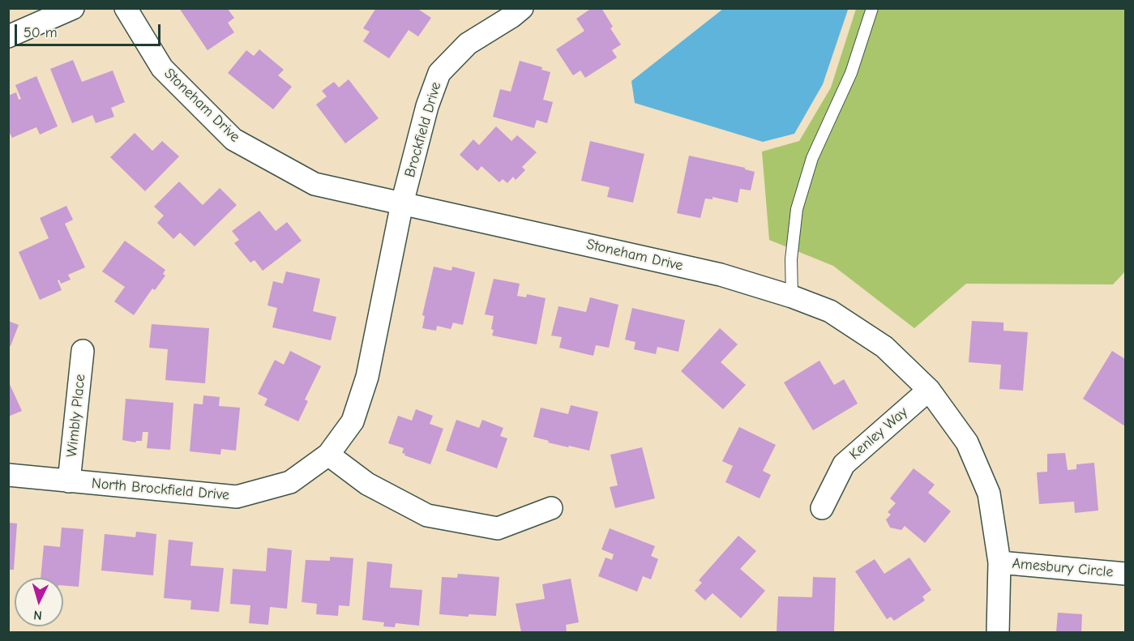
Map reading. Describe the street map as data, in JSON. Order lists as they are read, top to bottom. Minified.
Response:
{"streets":{"street":["Stoneham Drive","Brockfield Drive","Wimbly Place","Kenley Way","North Brockfield Drive","Amesbury Circle"]},"crossings":[["Stoneham Drive","Brockfield Drive"],["Stoneham Drive","Kenley Way"],["Stoneham Drive","North Brockfield Drive"],["Stoneham Drive","Amesbury Circle"],["Brockfield Drive","North Brockfield Drive"],["Wimbly Place","North Brockfield Drive"]],"scale_bar":"50 m","north":"bottom"}
